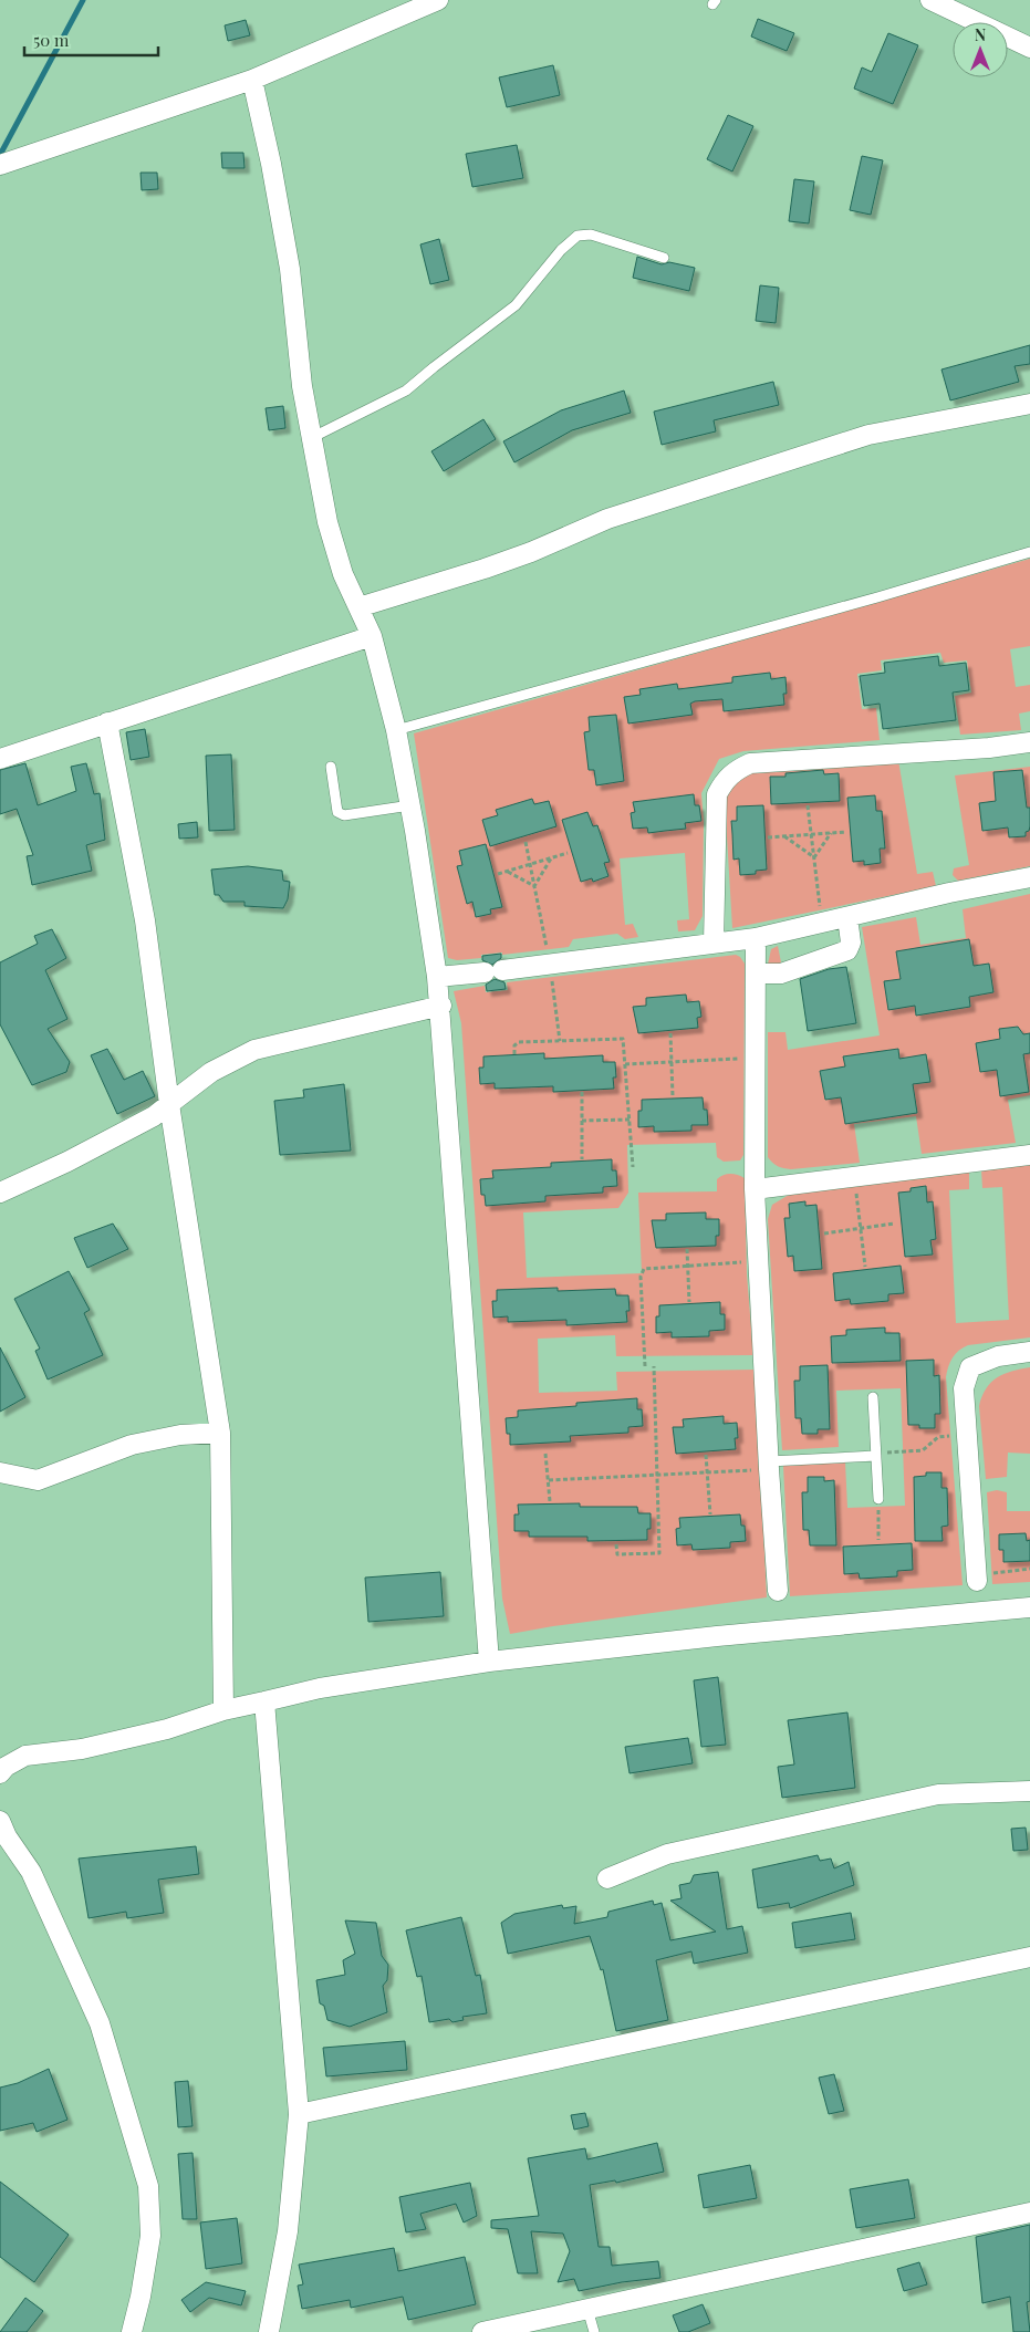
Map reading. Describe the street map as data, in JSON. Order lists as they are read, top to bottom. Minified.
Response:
{"scale_bar":"50 m","north":"top"}
